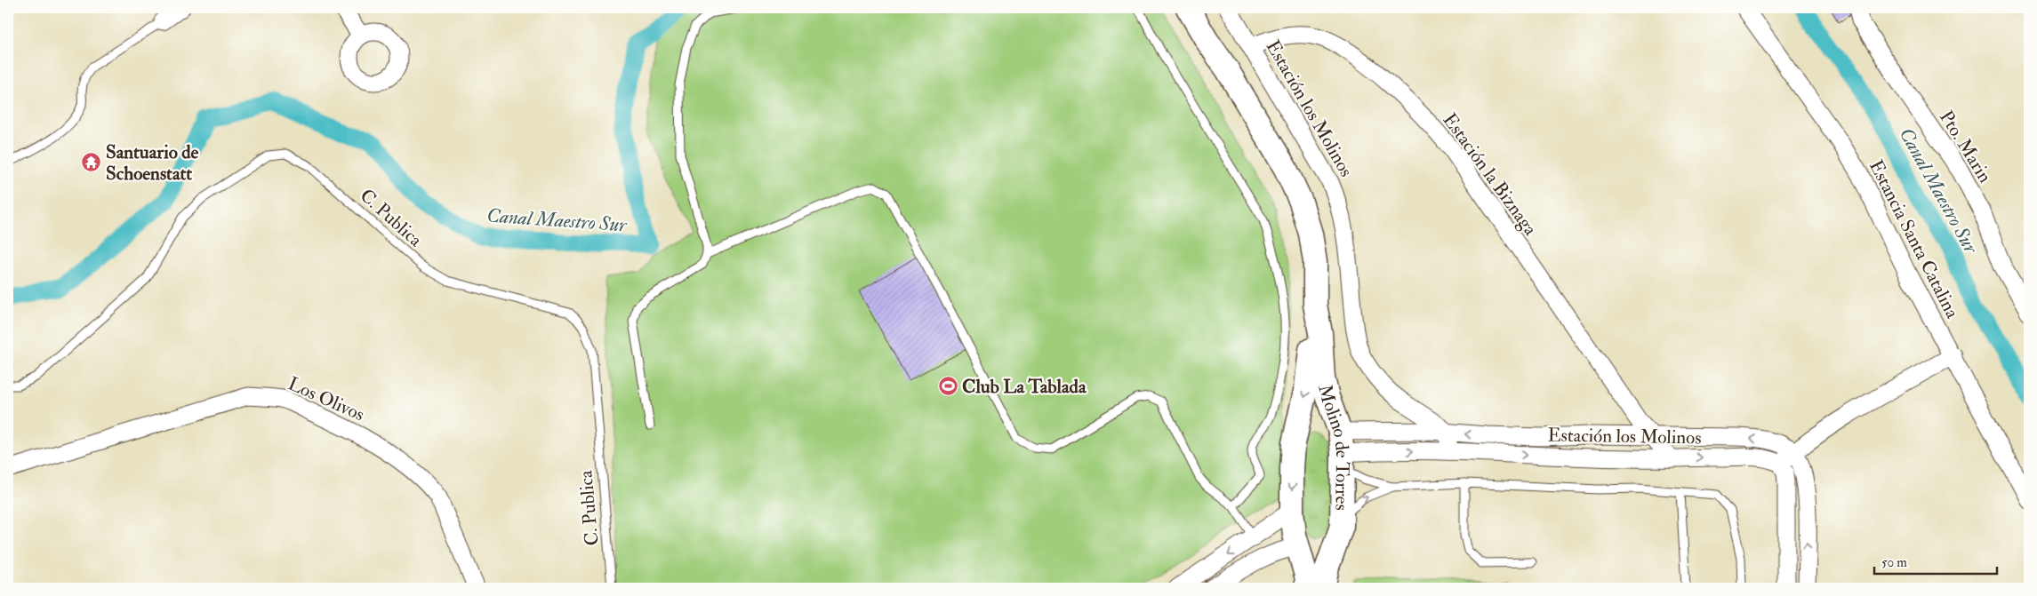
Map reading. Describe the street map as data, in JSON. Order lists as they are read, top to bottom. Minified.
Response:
{"streets":{"main road":["Molino de Torres"],"street":["Estación los Molinos","Pto. Marin","Estación la Biznaga","Estancia Santa Catalina","Los Olivos"],"lane":["C. Publica"]},"crossings":[["Estación los Molinos","Estación la Biznaga"],["Estación los Molinos","Molino de Torres"]],"water":["Canal Maestro Sur"],"places":{"temple":["Santuario de Schoenstatt"],"sports":["Club La Tablada"]},"scale_bar":"50 m"}
